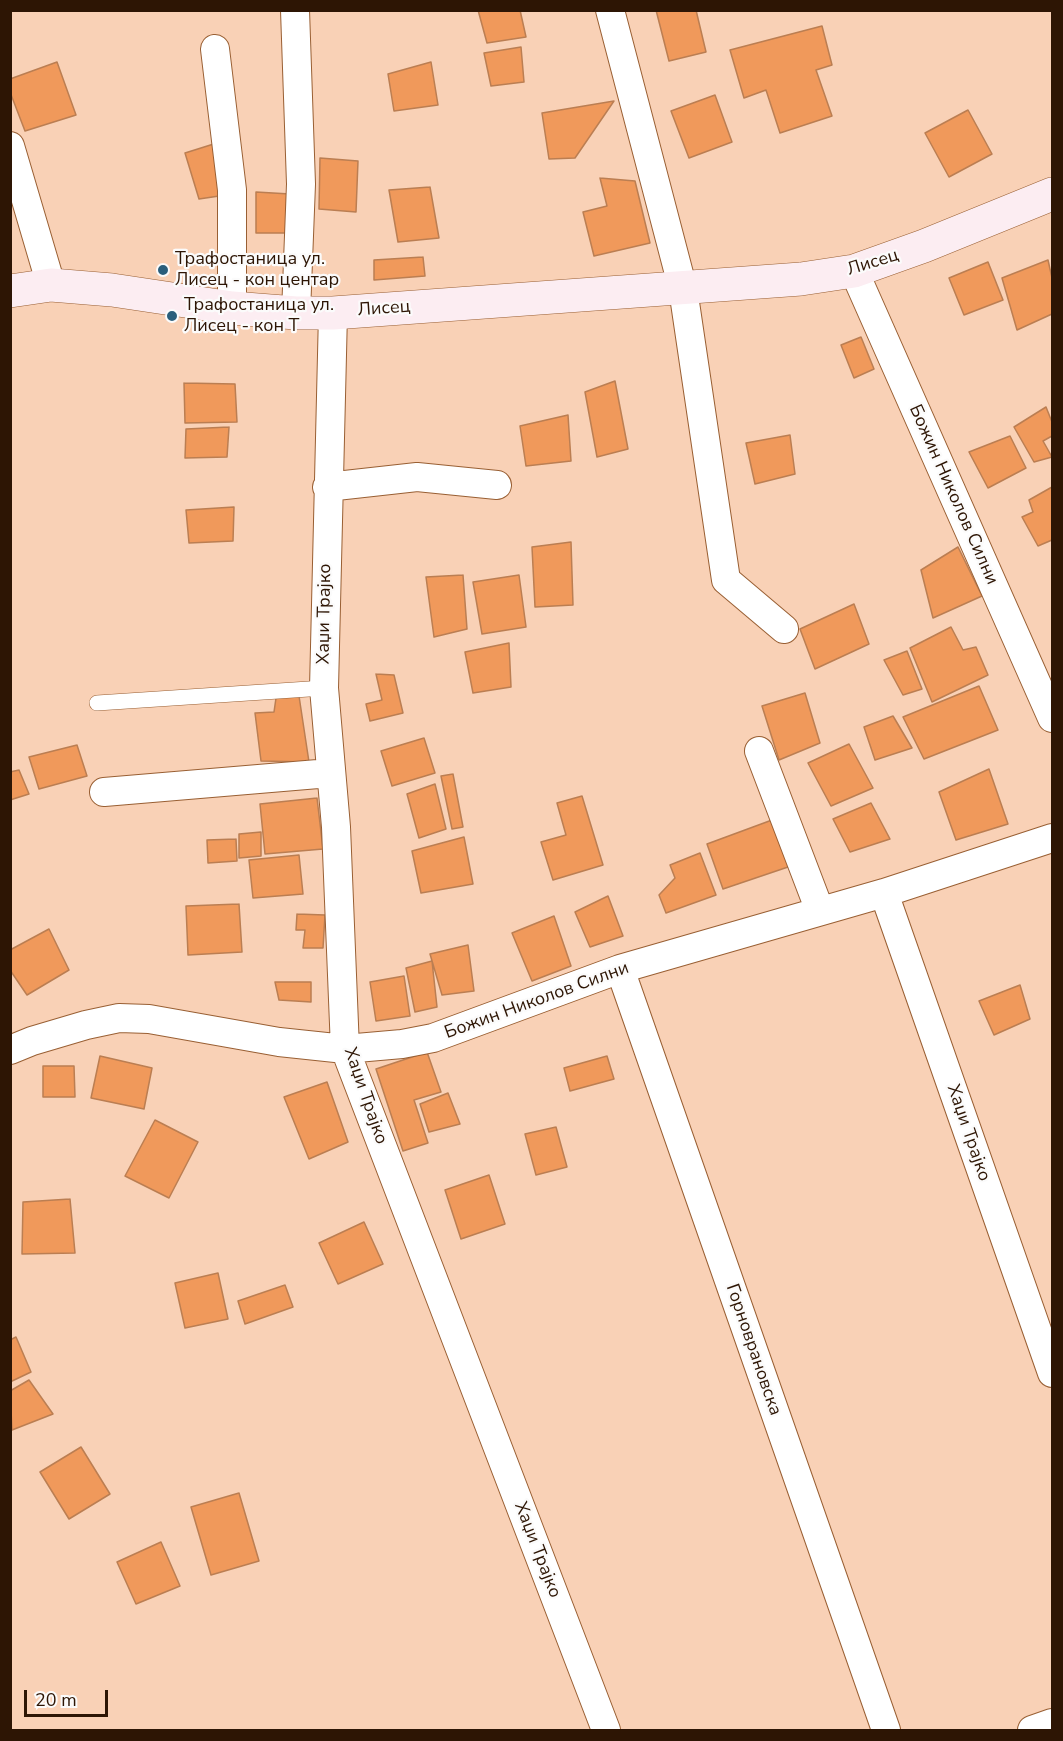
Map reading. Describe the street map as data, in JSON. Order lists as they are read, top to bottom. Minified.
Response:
{"streets":{"street":["Лисец","Божин Николов Силни","Хаџи Трајко","Горноврановска"]},"crossings":[["Лисец","Божин Николов Силни"],["Лисец","Хаџи Трајко"],["Божин Николов Силни","Хаџи Трајко"],["Божин Николов Силни","Горноврановска"]],"places":["Трафостаница ул. Лисец - кон центар","Трафостаница ул. Лисец - кон Т"],"scale_bar":"20 m"}
